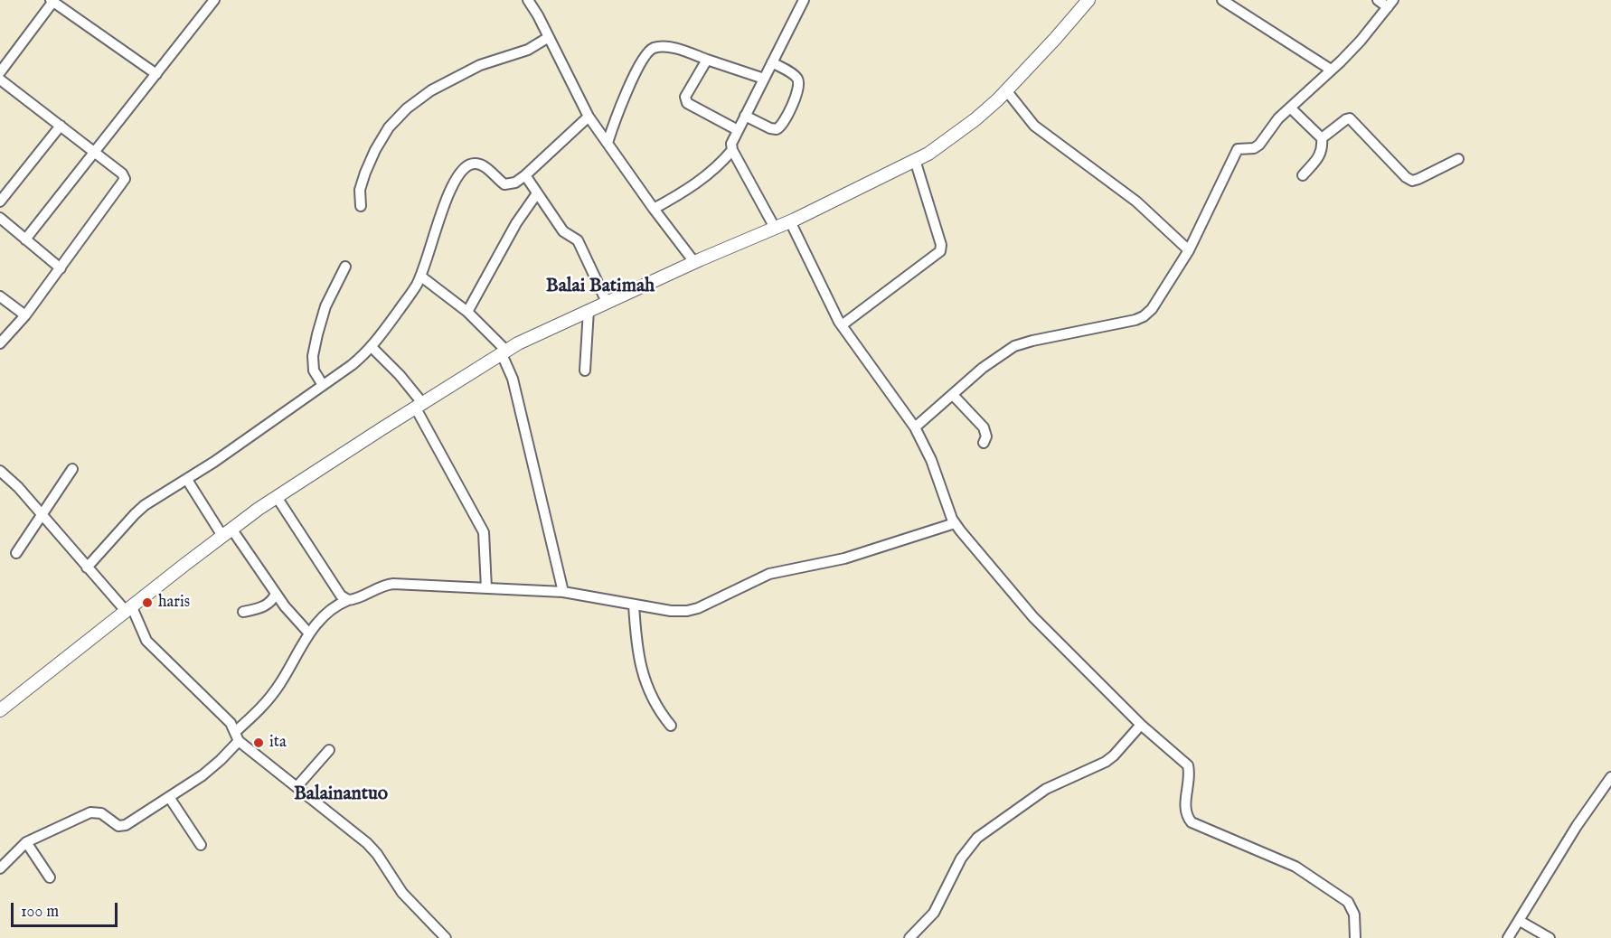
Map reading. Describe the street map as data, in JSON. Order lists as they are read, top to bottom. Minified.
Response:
{"districts":["Balai Batimah","Balainantuo"],"places":["haris","ita"],"scale_bar":"100 m"}
